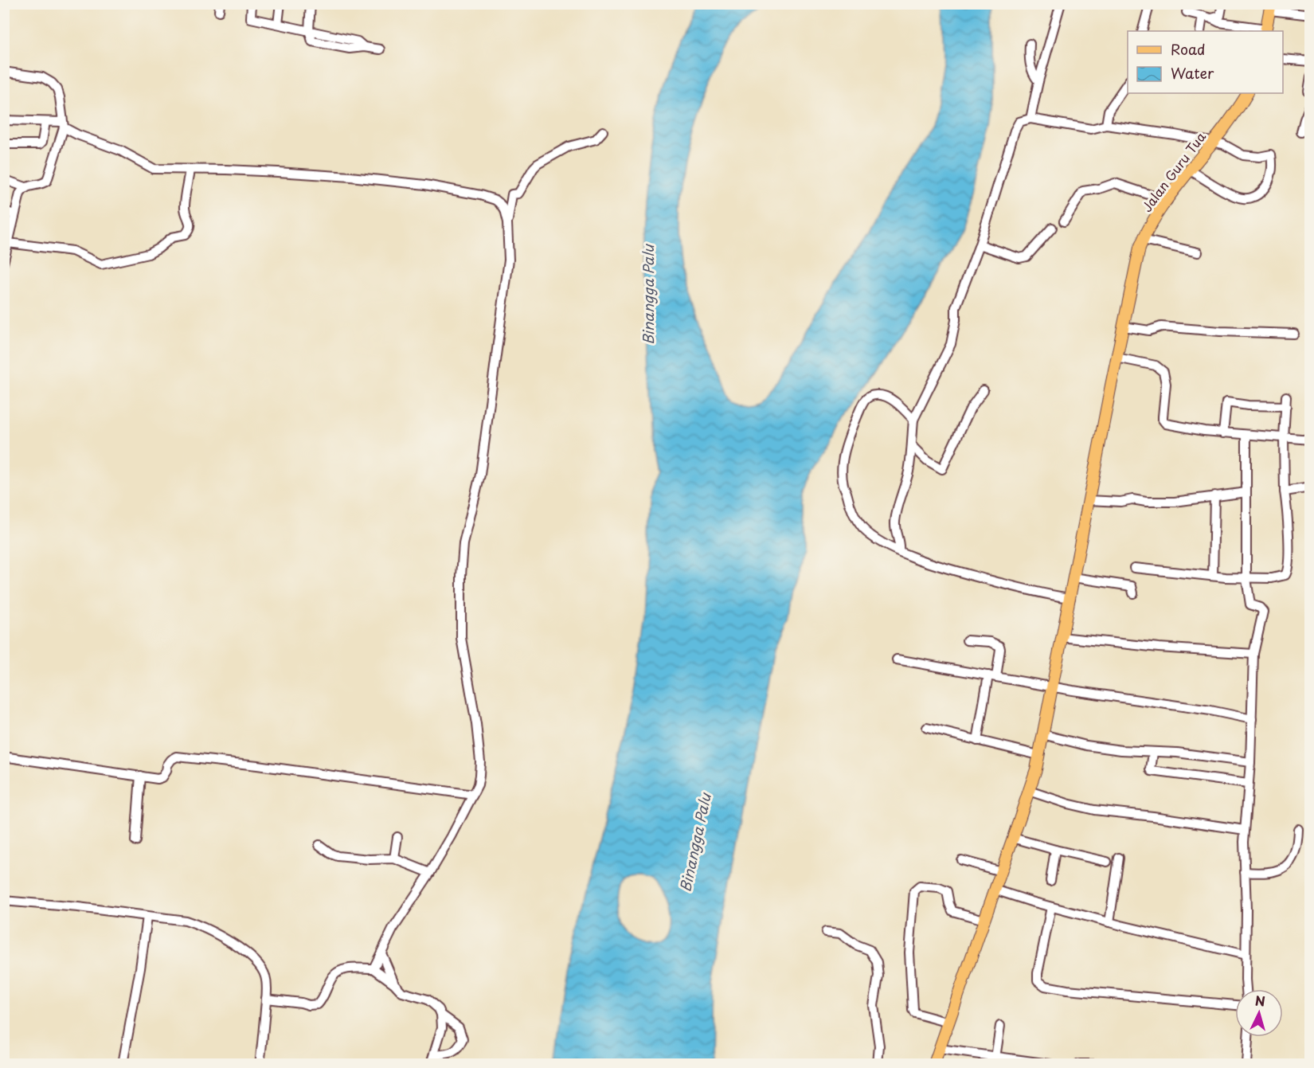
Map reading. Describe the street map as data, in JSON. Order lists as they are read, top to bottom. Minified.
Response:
{"streets":{"main road":["Jalan Guru Tua"]},"water":["Binangga Palu"],"legend":["Road","Water"],"north":"top"}
